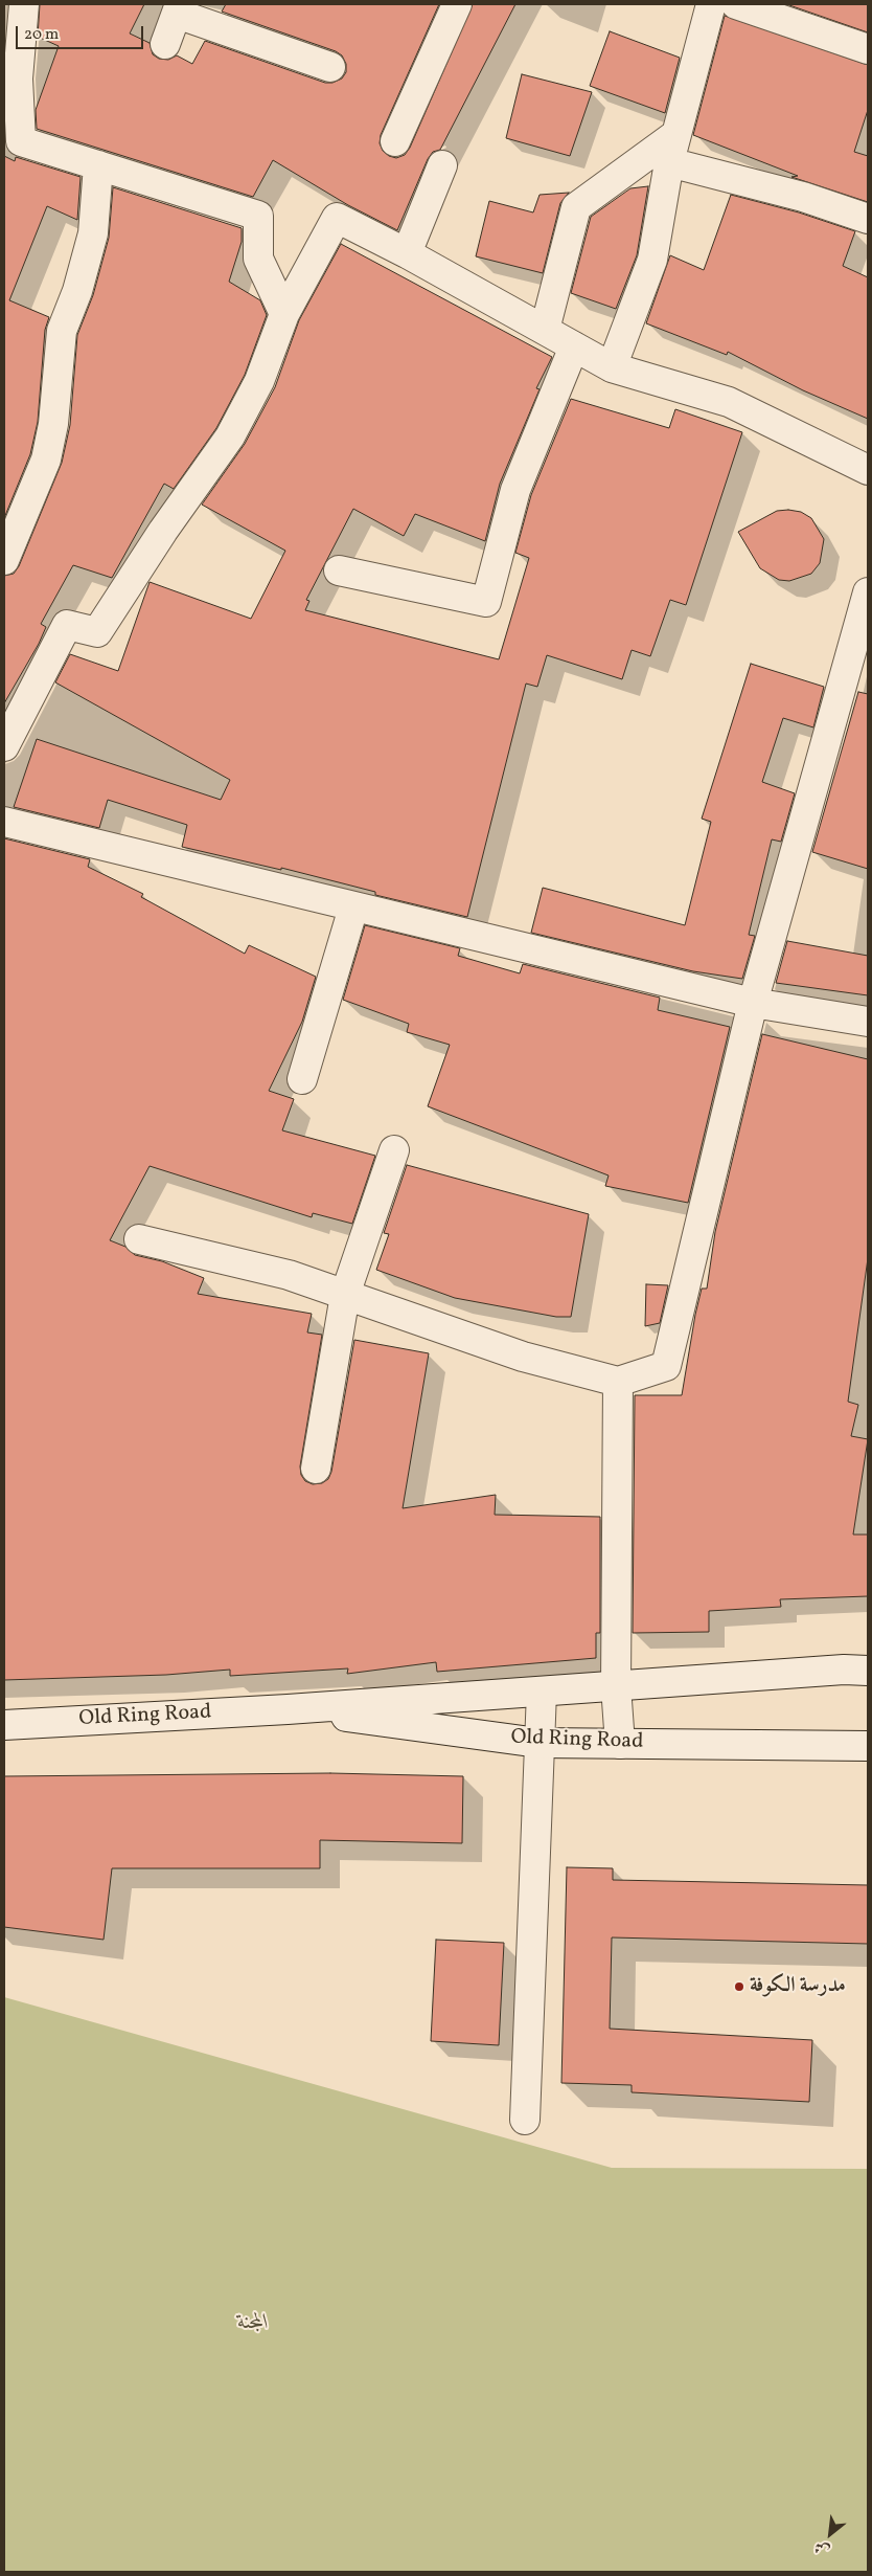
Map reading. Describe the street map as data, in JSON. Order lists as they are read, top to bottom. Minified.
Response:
{"streets":{"street":["Old Ring Road"]},"parks":["المجنة"],"places":["مدرسة الكوفة"],"scale_bar":"20 m","north":"bottom left"}
